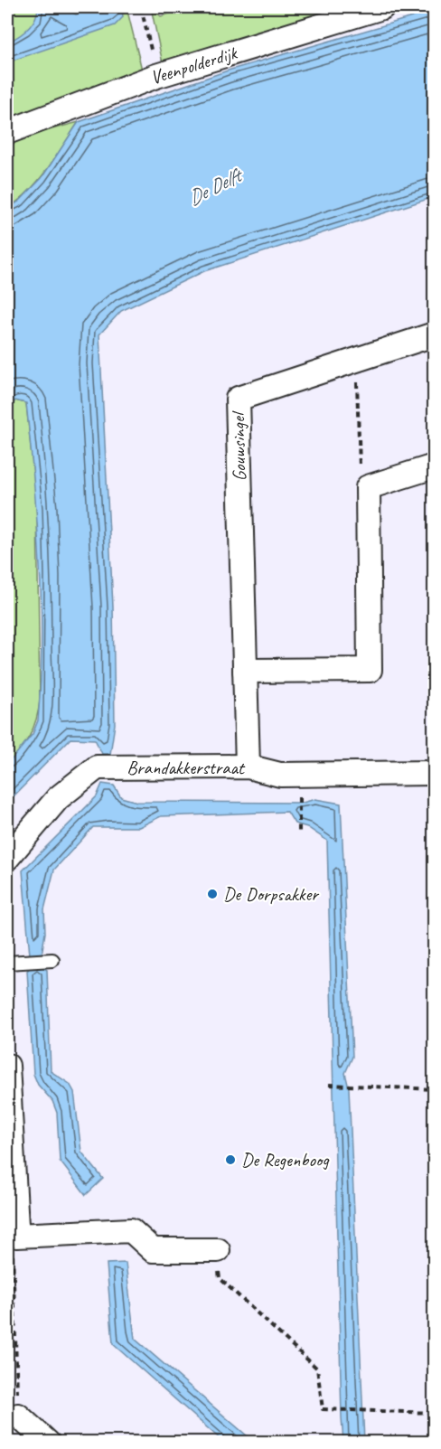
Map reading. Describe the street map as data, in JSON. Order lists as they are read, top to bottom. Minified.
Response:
{"streets":{"street":["Veenpolderdijk","Gouwsingel","Brandakkerstraat"]},"crossings":[["Gouwsingel","Brandakkerstraat"]],"water":["De Delft"],"places":["De Dorpsakker","De Regenboog"]}
